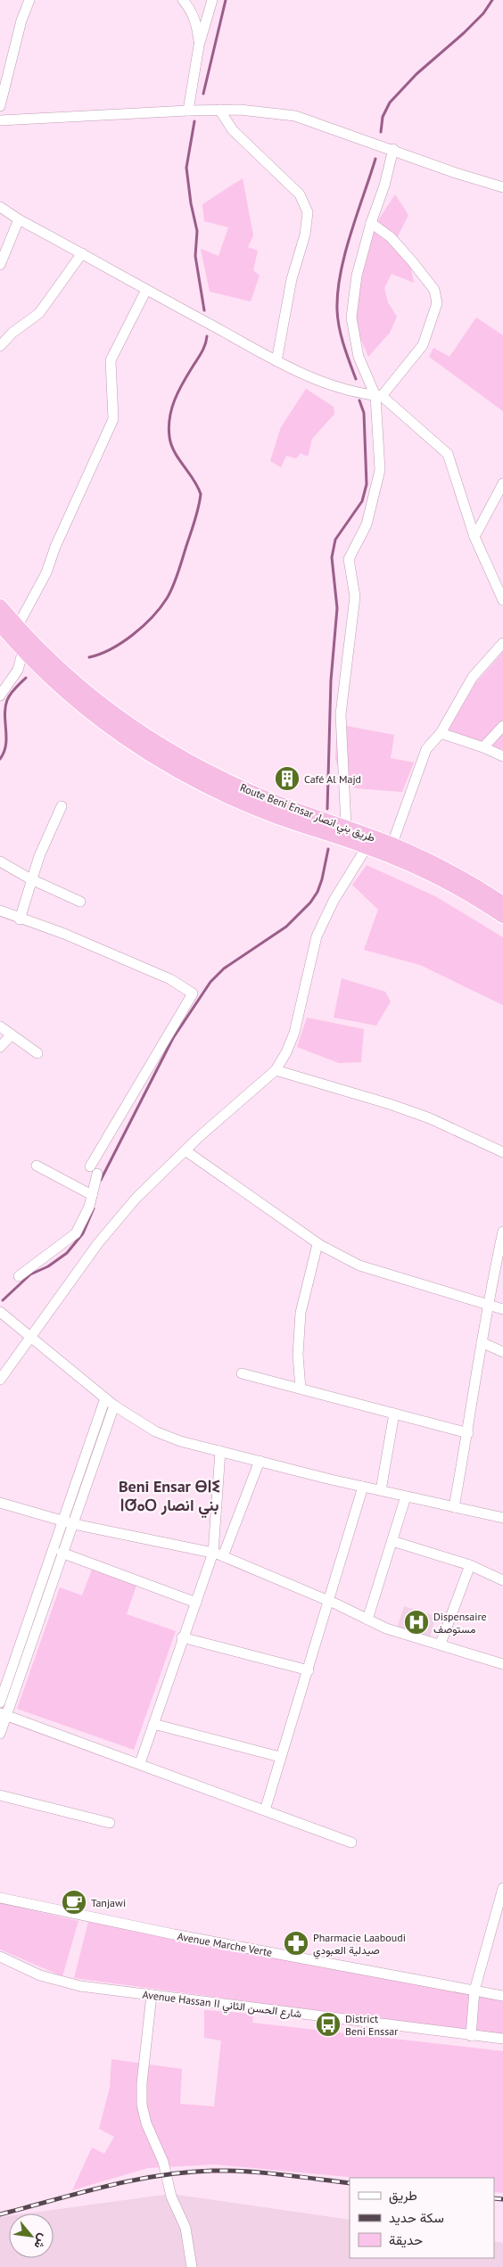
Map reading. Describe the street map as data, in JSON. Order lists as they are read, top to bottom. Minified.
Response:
{"streets":{"highway":["Route Beni Ensar طريق بني انصار"],"street":["Avenue Marche Verte","Avenue Hassan II شارع الحسن الثاني"]},"districts":["Beni Ensar ⴱⵏⵉ ⵏⵚⴰⵔ بني انصار"],"places":{"building":["Café Al Majd"],"hospital":["Dispensaire مستوصف"],"cafe":["Tanjawi"],"pharmacy":["Pharmacie Laaboudi صيدلية العبودي"],"bus stop":["District Beni Enssar"]},"legend":["طريق","سكة حديد","حديقة"],"north":"bottom right"}
